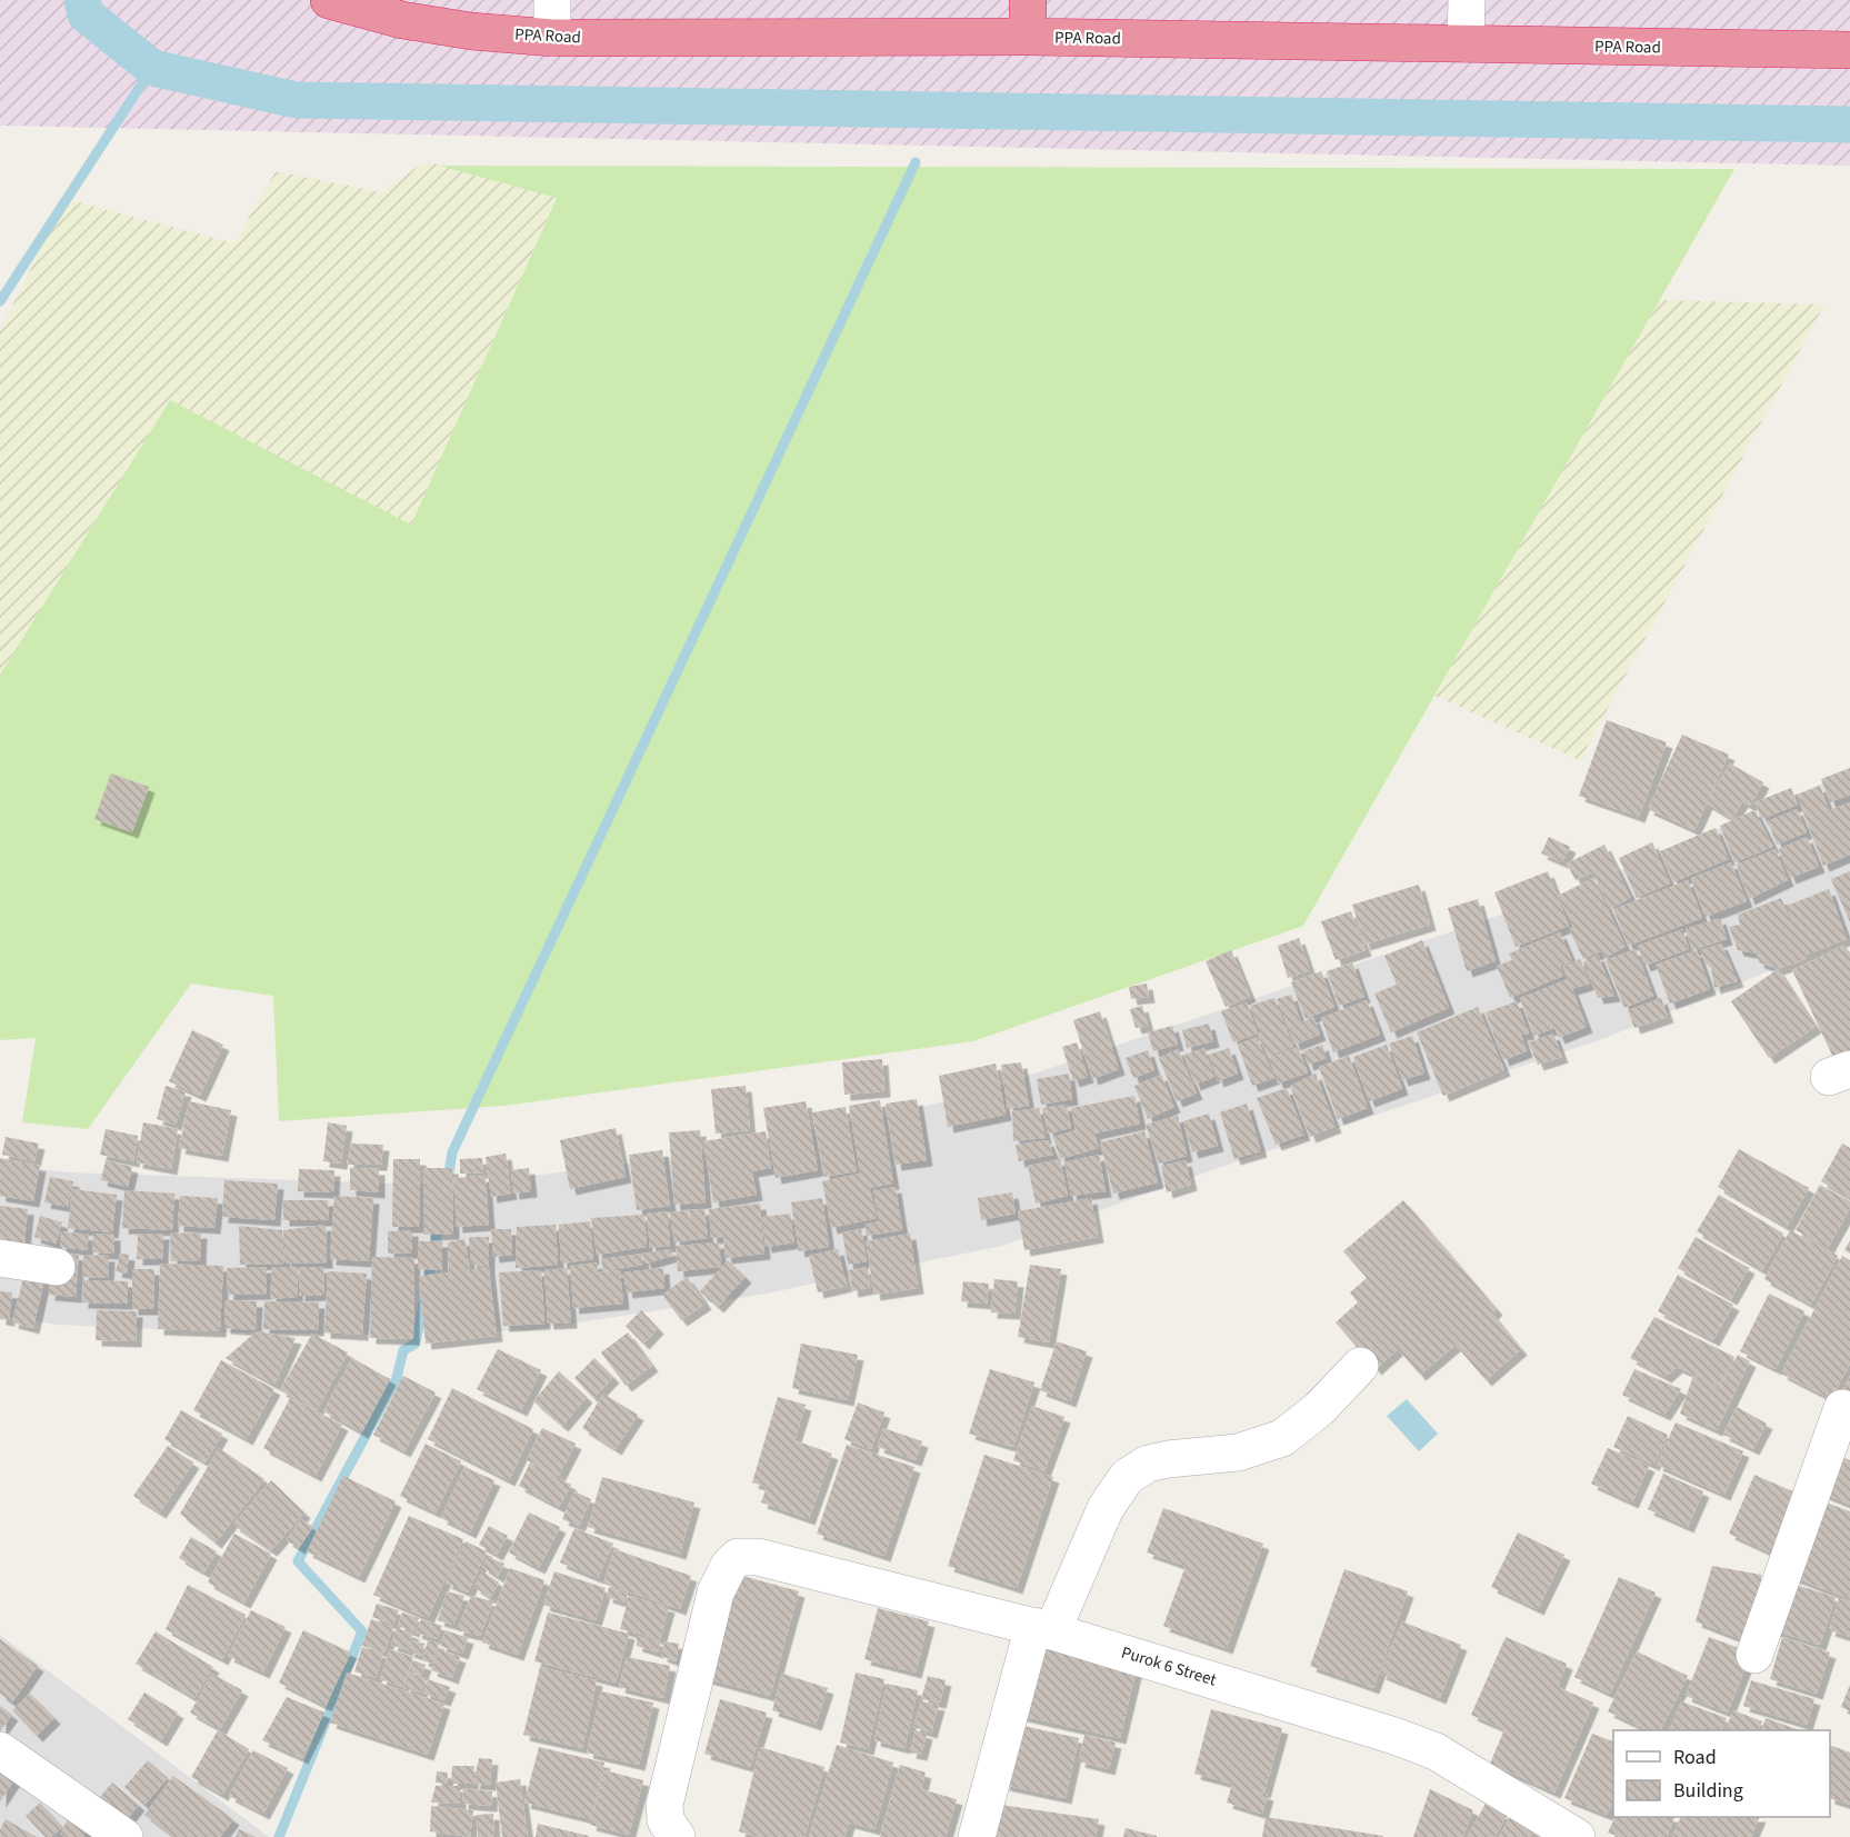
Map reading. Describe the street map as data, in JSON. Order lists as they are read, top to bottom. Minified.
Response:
{"streets":{"highway":["PPA Road"],"street":["Purok 6 Street"]},"legend":["Road","Building"]}
